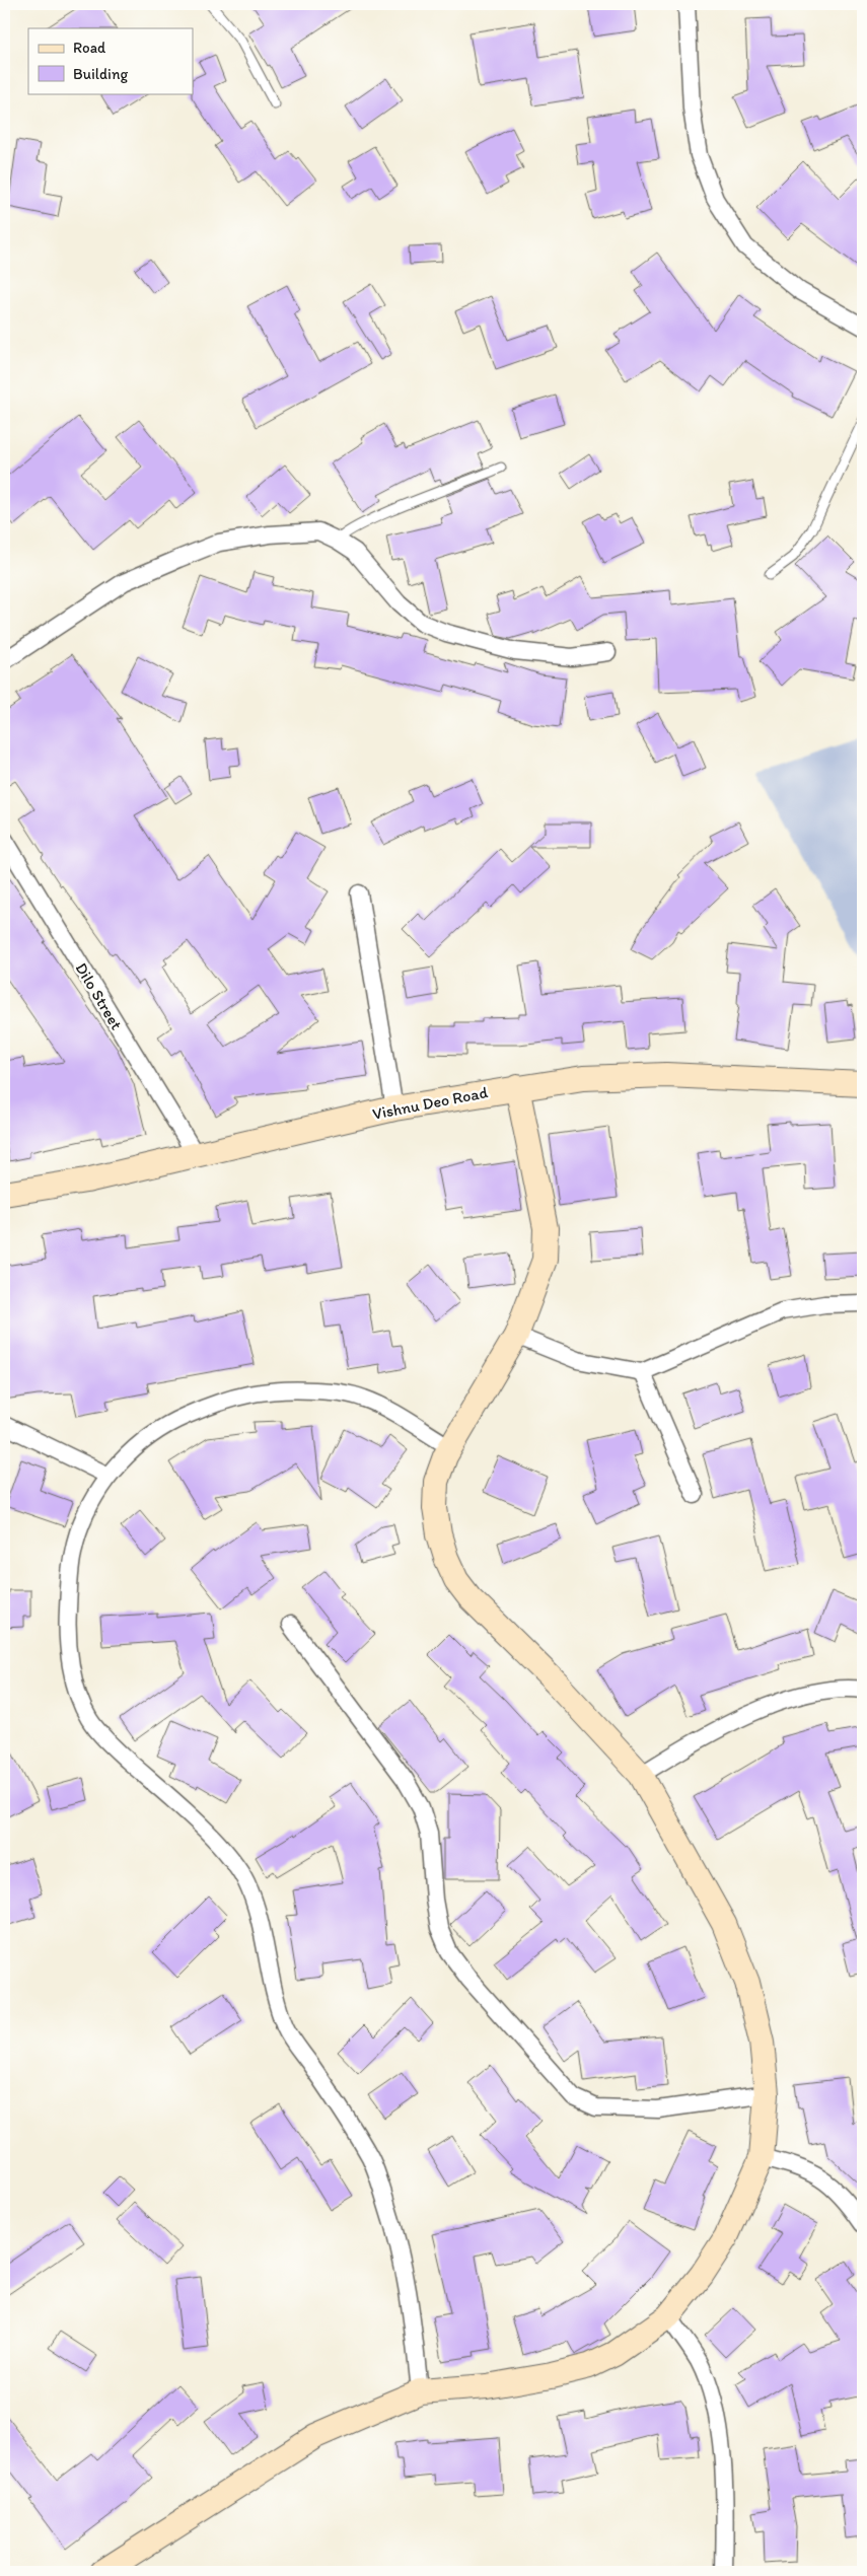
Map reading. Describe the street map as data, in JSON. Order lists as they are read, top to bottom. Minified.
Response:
{"streets":{"street":["Dilo Street","Vishnu Deo Road"]},"crossings":[["Dilo Street","Vishnu Deo Road"]],"legend":["Road","Building"]}
